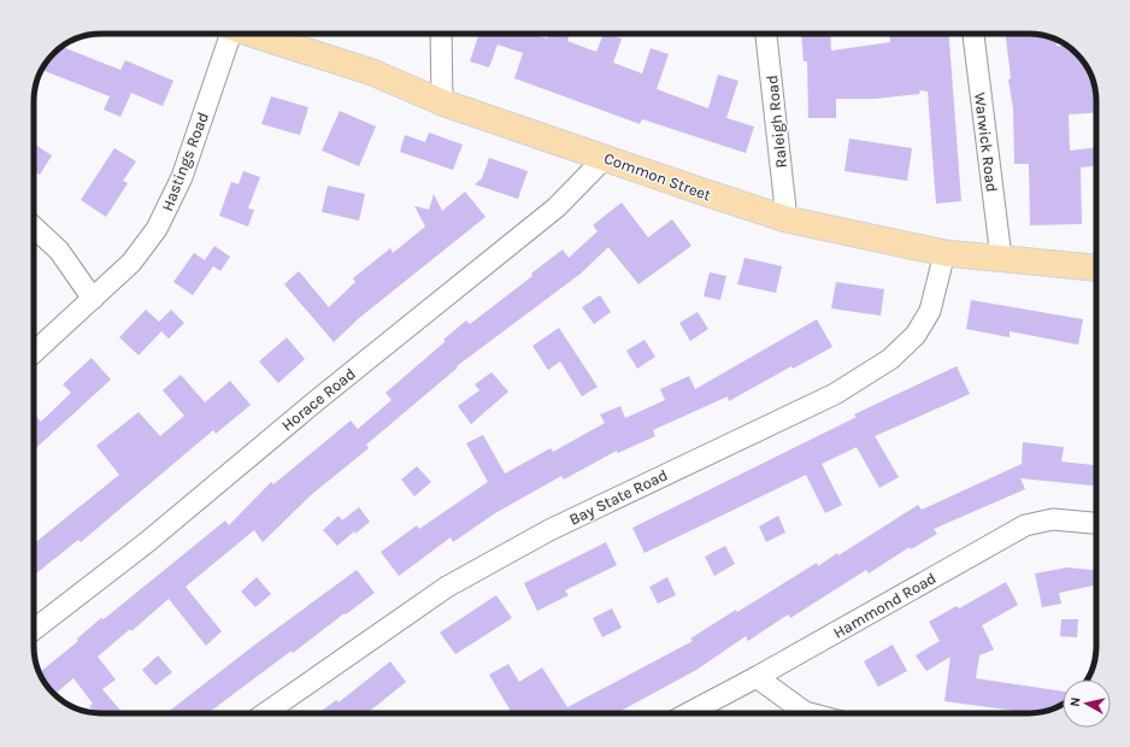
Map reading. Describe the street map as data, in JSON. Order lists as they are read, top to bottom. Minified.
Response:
{"streets":{"main road":["Common Street"],"street":["Raleigh Road","Warwick Road","Hastings Road","Horace Road","Bay State Road","Hammond Road"]},"crossings":[["Raleigh Road","Common Street"],["Warwick Road","Common Street"],["Common Street","Horace Road"],["Common Street","Bay State Road"]],"north":"left"}
